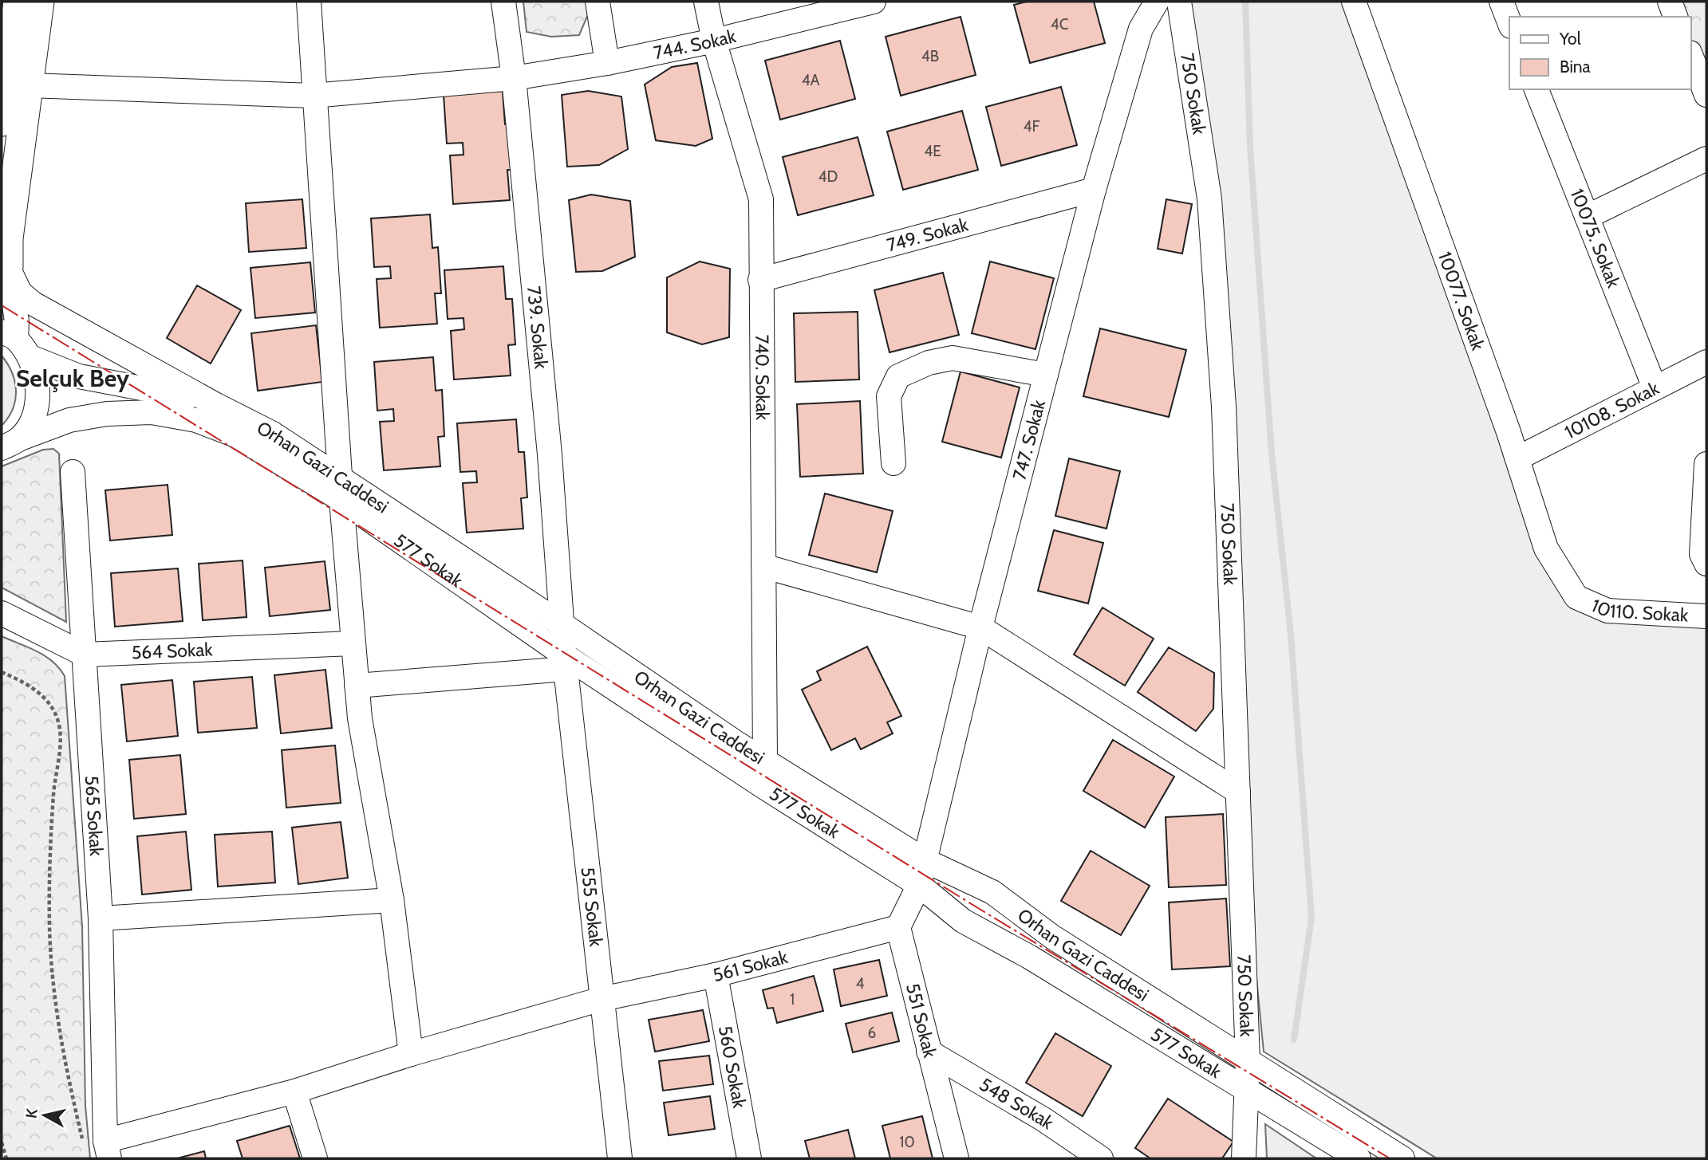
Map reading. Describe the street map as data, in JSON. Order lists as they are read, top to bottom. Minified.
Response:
{"streets":{"street":["744. Sokak","750 Sokak","749. Sokak","10075. Sokak","10077. Sokak","739. Sokak","740. Sokak","10108. Sokak","747. Sokak","Orhan Gazi Caddesi","577 Sokak","10110. Sokak","564 Sokak","565 Sokak","555 Sokak","561 Sokak","551 Sokak","560 Sokak","548 Sokak"]},"crossings":[["744. Sokak","739. Sokak"],["744. Sokak","740. Sokak"],["750 Sokak","Orhan Gazi Caddesi"],["750 Sokak","577 Sokak"],["749. Sokak","740. Sokak"],["749. Sokak","747. Sokak"],["10075. Sokak","10108. Sokak"],["10077. Sokak","10108. Sokak"],["10077. Sokak","10110. Sokak"],["739. Sokak","Orhan Gazi Caddesi"],["739. Sokak","577 Sokak"],["739. Sokak","555 Sokak"],["740. Sokak","Orhan Gazi Caddesi"],["747. Sokak","Orhan Gazi Caddesi"],["747. Sokak","577 Sokak"],["Orhan Gazi Caddesi","577 Sokak"],["577 Sokak","555 Sokak"],["564 Sokak","565 Sokak"],["565 Sokak","561 Sokak"],["555 Sokak","561 Sokak"],["561 Sokak","551 Sokak"],["561 Sokak","560 Sokak"],["551 Sokak","548 Sokak"]],"districts":["Selçuk Bey"],"house_numbers":["4C","4B","4A","4F","4E","4D","4","1","6","10"],"legend":["Yol","Bina"],"north":"left"}
